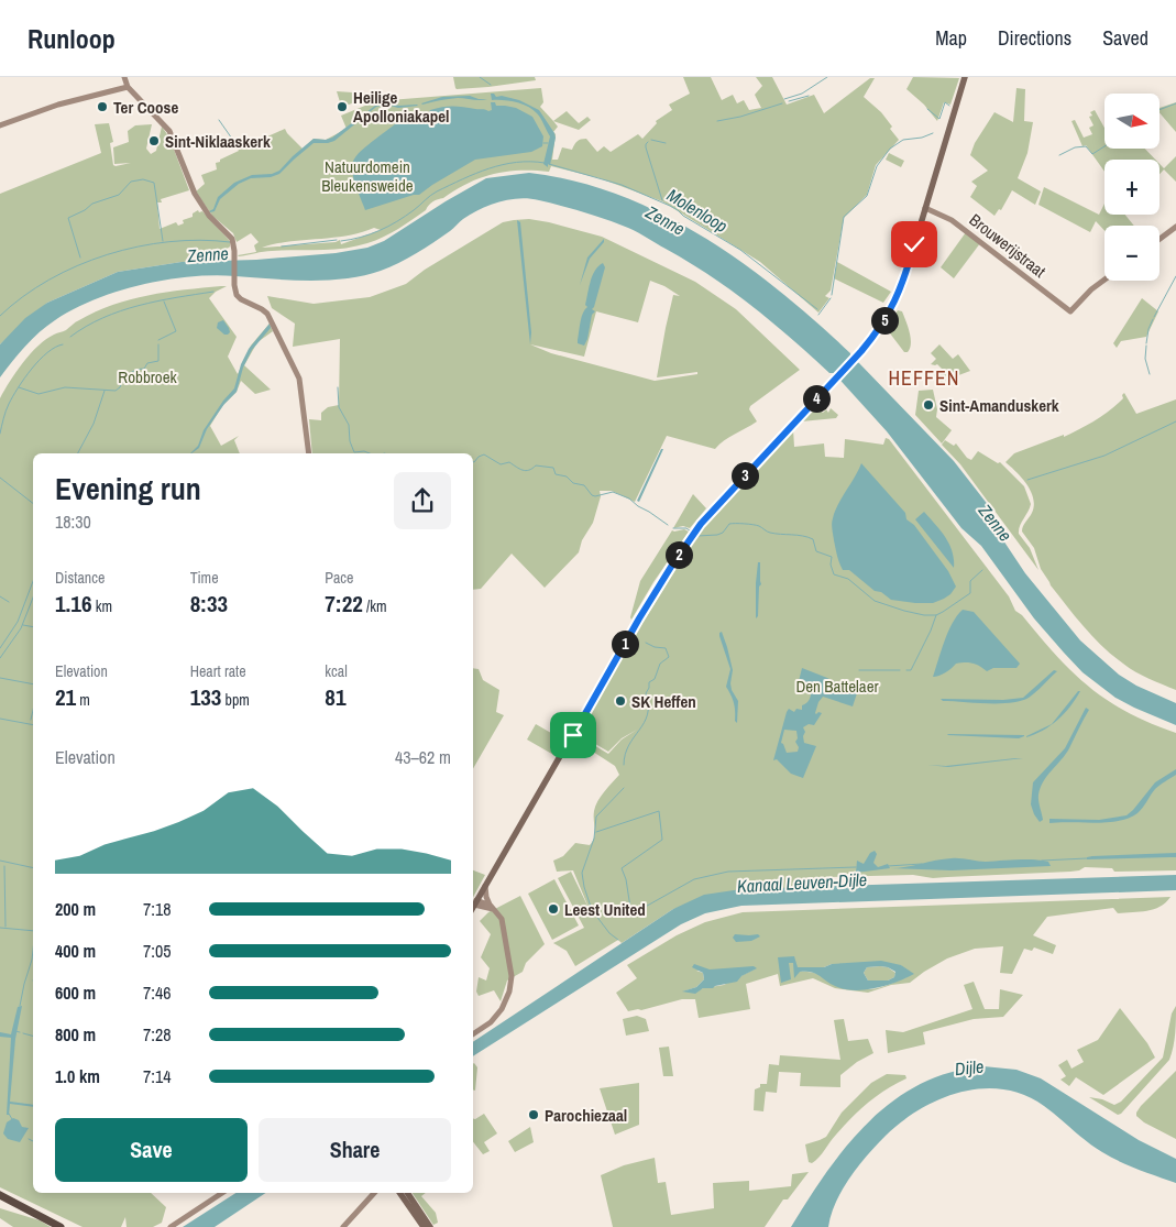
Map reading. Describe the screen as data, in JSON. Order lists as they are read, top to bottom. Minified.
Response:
{"streets":{"street":["Brouwerijstraat"]},"districts":["HEFFEN"],"water":["Molenloop","Zenne","Kanaal Leuven-Dijle","Dijle"],"parks":["Natuurdomein Bleukensweide","Robbroek","Den Battelaer"],"places":["Ter Coose","Heilige Apolloniakapel","Sint-Niklaaskerk","Sint-Amanduskerk","SK Heffen","Leest United","Parochiezaal"],"north":"right","page":{"header":"Runloop","nav":["Map","Directions","Saved"],"map_buttons":["+","−"],"pins":["5","4","3","2","1"],"heading":["Evening run","18:30"],"stats":[["Distance","1.16 km"],["Time","8:33"],["Pace","7:22 /km"],["Elevation","21 m"],["Heart rate","133 bpm"],["kcal","81"]],"chart":["Elevation","43–62 m"],"list":[{"name":"200 m","note":"7:18"},{"name":"400 m","note":"7:05"},{"name":"600 m","note":"7:46"},{"name":"800 m","note":"7:28"},{"name":"1.0 km","note":"7:14"}],"buttons":["Save","Share"]}}
